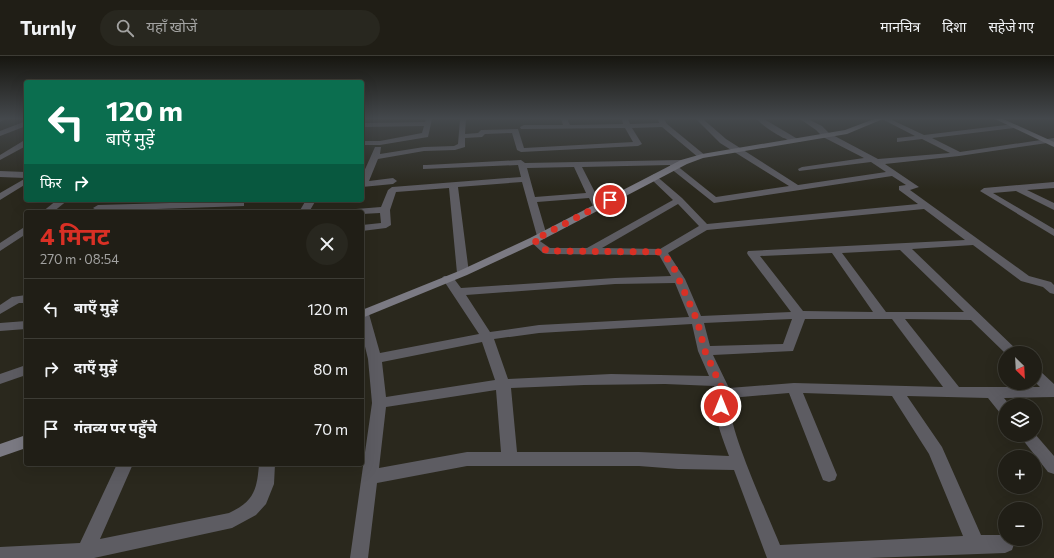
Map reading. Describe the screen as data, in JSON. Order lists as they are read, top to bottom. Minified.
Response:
{"north":"bottom right","page":{"header":"Turnly","search":"यहाँ खोजें","nav":["मानचित्र","दिशा","सहेजे गए"],"turn":["120 m","बाएँ मुड़ें"],"then":"फिर","heading":["4 मिनट","270 m · 08:54"],"list":[{"name":"बाएँ मुड़ें","value":"120 m"},{"name":"दाएँ मुड़ें","value":"80 m"},{"name":"गंतव्य पर पहुँचे","value":"70 m"}],"map_buttons":["+","−"]}}
